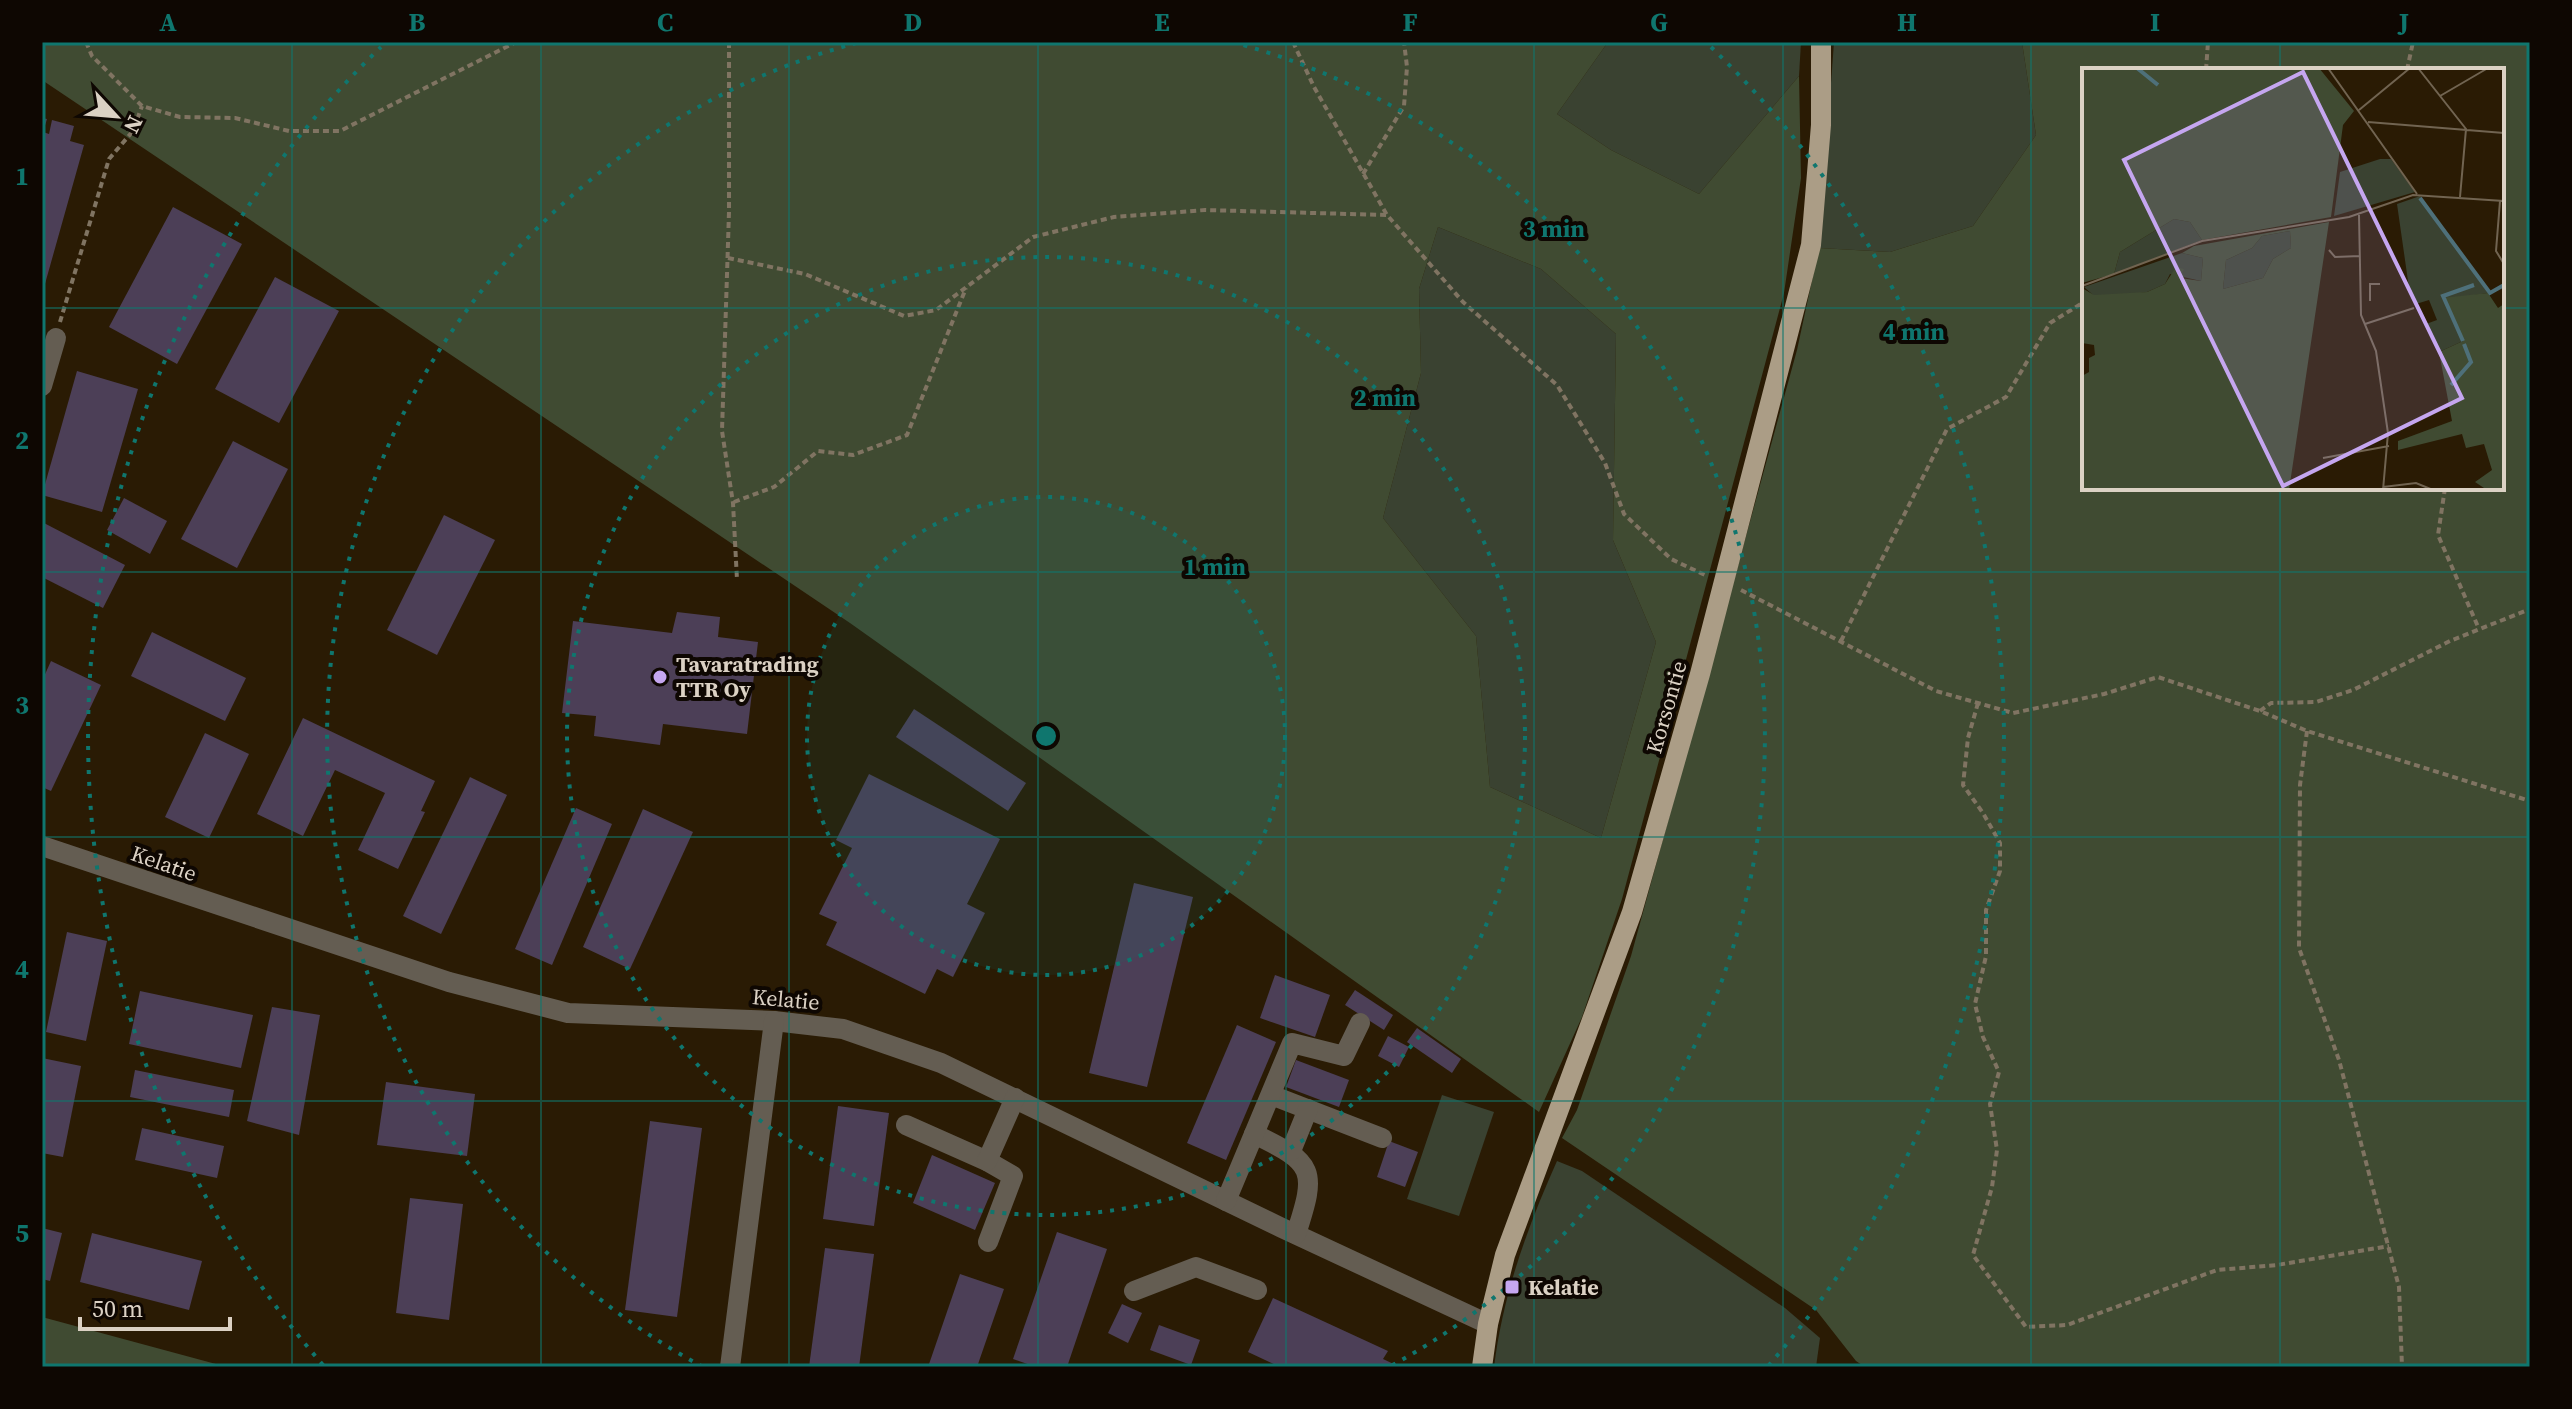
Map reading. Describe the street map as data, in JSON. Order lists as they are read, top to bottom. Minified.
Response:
{"streets":{"main road":["Korsontie"],"street":["Kelatie"]},"crossings":[["Korsontie","Kelatie"]],"places":{"other":["Tavaratrading TTR Oy"],"transit":["Kelatie"]},"scale_bar":"50 m","north":"bottom right","grid":{"columns":["A","B","C","D","E","F","G","H","I","J"],"rows":["1","2","3","4","5"]},"rings":["3 min","4 min","2 min","1 min"]}
